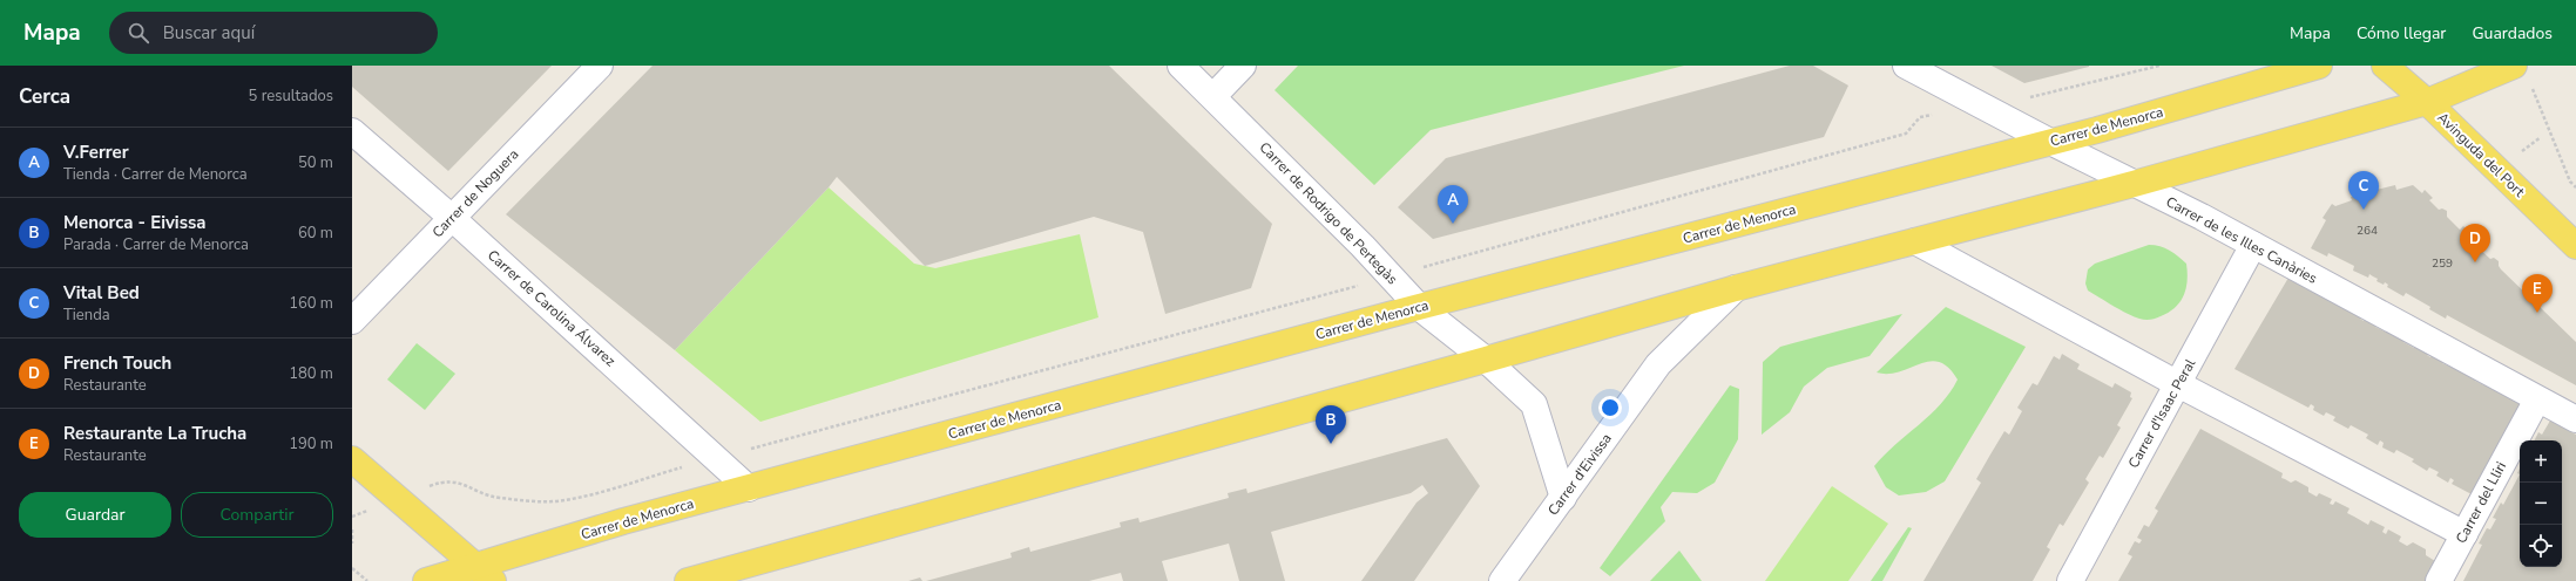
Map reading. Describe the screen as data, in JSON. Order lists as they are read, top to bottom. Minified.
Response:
{"streets":{"main road":["Carrer de Menorca","Avinguda del Port"],"street":["Carrer de Noguera","Carrer de Rodrigo de Pertegàs","Carrer de les Illes Canàries","Carrer de Carolina Álvarez","Carrer d'Isaac Peral","Carrer d'Eivissa","Carrer del Lliri"]},"crossings":[["Carrer de Menorca","Carrer de Rodrigo de Pertegàs"],["Carrer de Menorca","Carrer de les Illes Canàries"],["Carrer de Menorca","Carrer de Carolina Álvarez"],["Carrer de Noguera","Carrer de Carolina Álvarez"],["Carrer de Rodrigo de Pertegàs","Carrer d'Eivissa"],["Carrer de les Illes Canàries","Carrer d'Isaac Peral"],["Carrer de les Illes Canàries","Carrer del Lliri"]],"house_numbers":["264","259"],"page":{"header":"Mapa","search":"Buscar aquí","nav":["Mapa","Cómo llegar","Guardados"],"heading":["Cerca","5 resultados"],"list":[{"mark":"A","name":"V.Ferrer","note":"Tienda · Carrer de Menorca","value":"50 m"},{"mark":"B","name":"Menorca - Eivissa","note":"Parada · Carrer de Menorca","value":"60 m"},{"mark":"C","name":"Vital Bed","note":"Tienda","value":"160 m"},{"mark":"D","name":"French Touch","note":"Restaurante","value":"180 m"},{"mark":"E","name":"Restaurante La Trucha","note":"Restaurante","value":"190 m"}],"pins":["C","A","D","E","B"],"map_buttons":["+","−"],"buttons":["Guardar","Compartir"]}}
